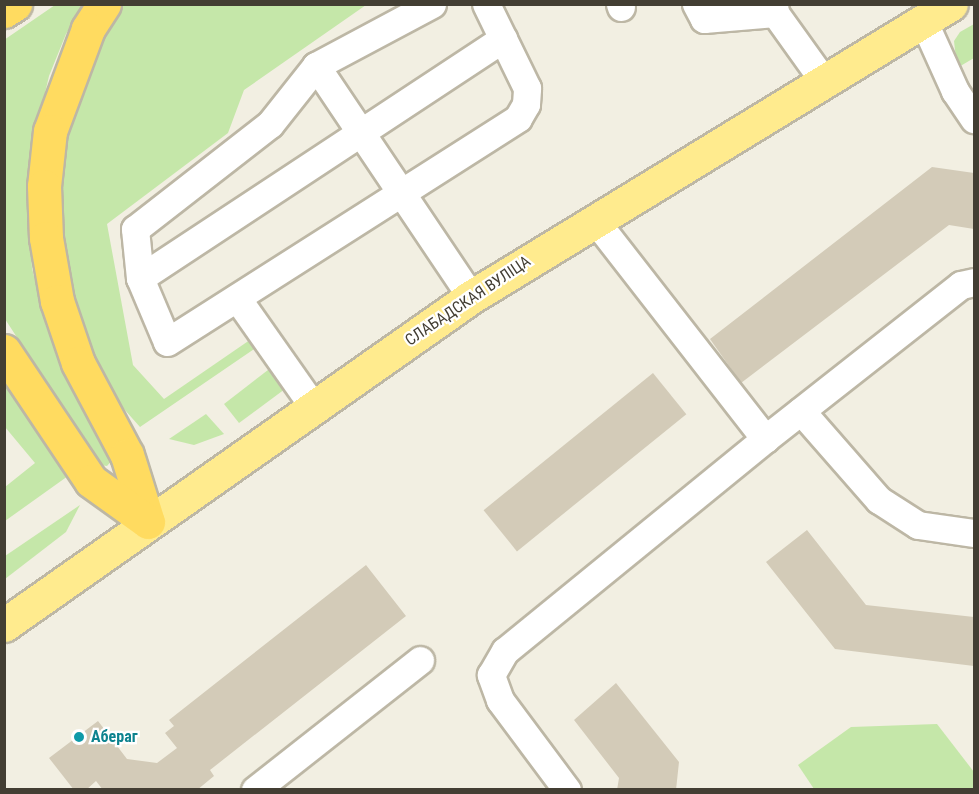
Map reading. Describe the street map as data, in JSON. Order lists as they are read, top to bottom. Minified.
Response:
{"streets":{"main road":["СЛАБАДСКАЯ ВУЛІЦА"]},"places":["Абераг"]}
